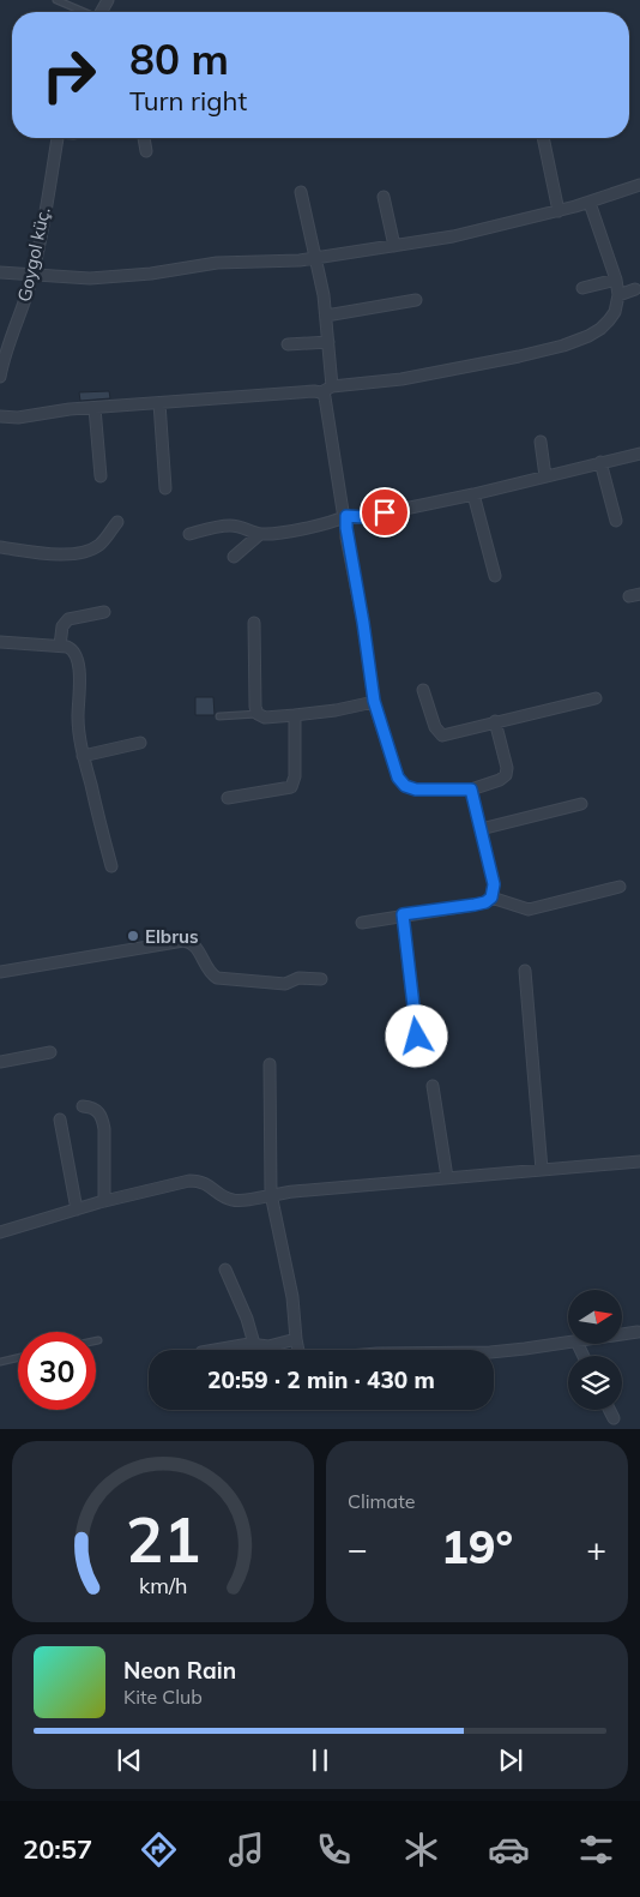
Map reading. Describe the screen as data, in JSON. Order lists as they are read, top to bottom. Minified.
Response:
{"streets":{"street":["Goygol küç."]},"places":["Elbrus"],"north":"right","page":{"turn":["80 m","Turn right"],"limit":"30","trip":"20:59 · 2 min · 430 m","tile":"Climate","heat":["−","19°","+"],"song":["Neon Rain","Kite Club"],"tabs":"20:57","gauge":["21","km/h"]}}
